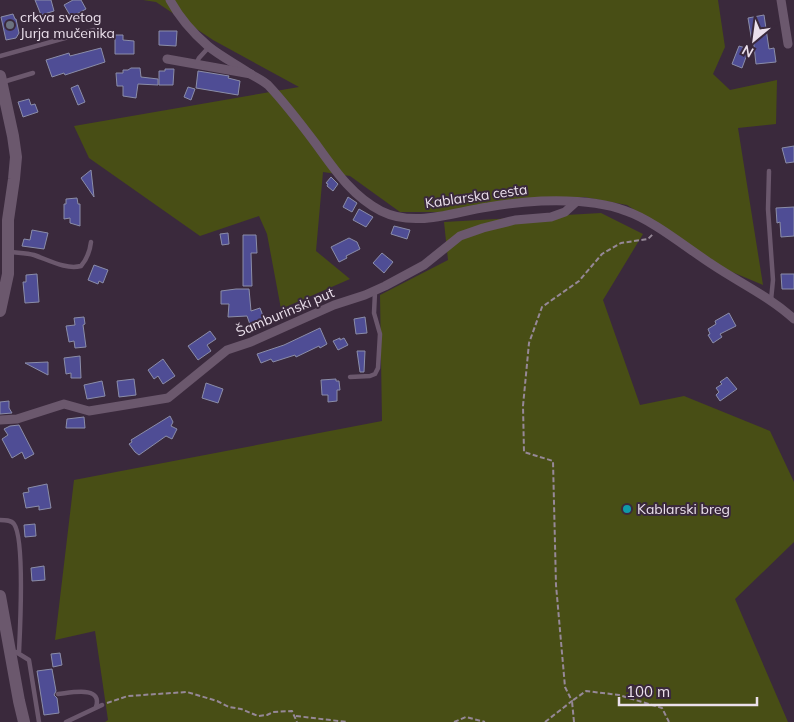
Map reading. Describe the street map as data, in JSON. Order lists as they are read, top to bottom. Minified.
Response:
{"streets":{"street":["Kablarska cesta","Šamburinski put"]},"crossings":[["Kablarska cesta","Šamburinski put"]],"places":["crkva svetog Jurja mučenika","Kablarski breg"],"scale_bar":"100 m","north":"bottom left"}
